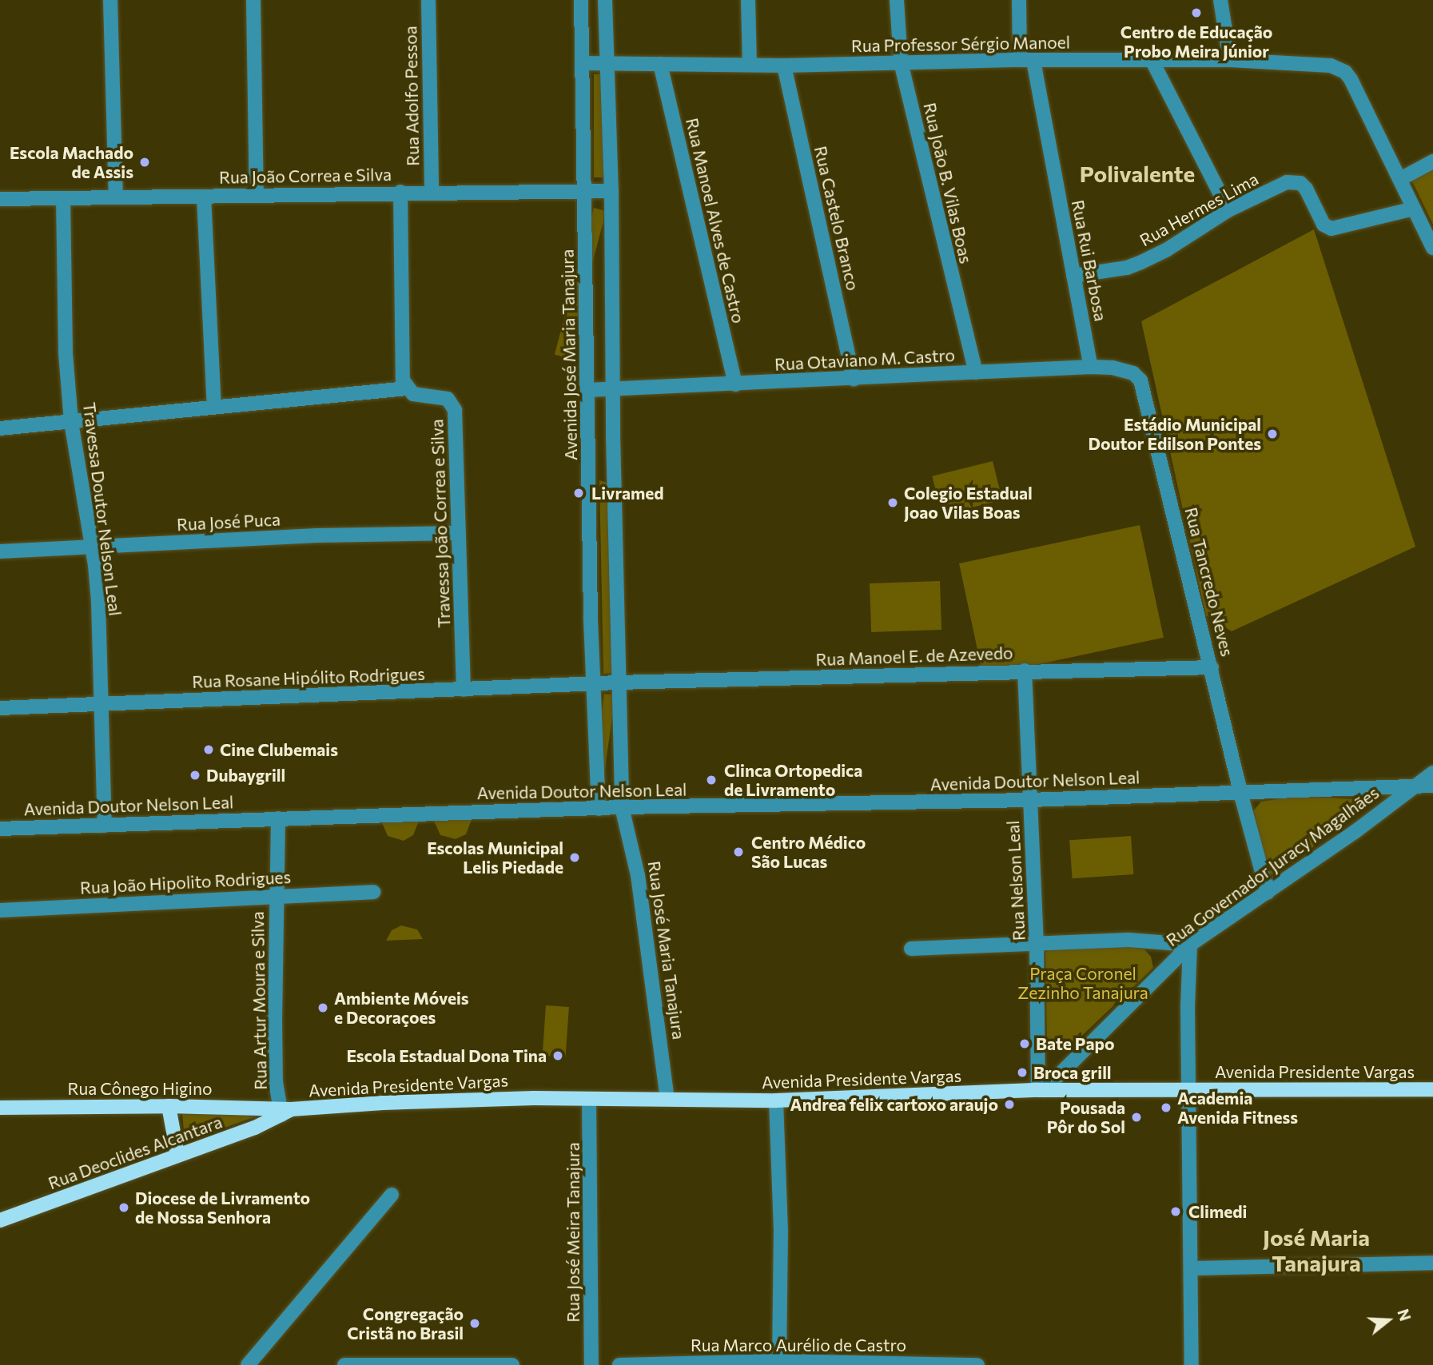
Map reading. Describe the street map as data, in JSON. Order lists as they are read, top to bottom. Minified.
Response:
{"streets":{"main road":["Avenida Presidente Vargas","Rua Cônego Higino","Rua Deoclides Alcantara"],"street":["Rua Professor Sérgio Manoel","Rua Adolfo Pessoa","Rua João Correa e Silva","Rua João B. Vilas Boas","Rua Hermes Lima","Rua Castelo Branco","Rua Manoel Alves de Castro","Rua Rui Barbosa","Avenida José Maria Tanajura","Rua Otaviano M. Castro","Travessa Doutor Nelson Leal","Rua José Puca","Travessa João Correa e Silva","Rua Tancredo Neves","Rua Manoel E. de Azevedo","Rua Rosane Hipólito Rodrigues","Avenida Doutor Nelson Leal","Rua Governador Juracy Magalhães","Rua Nelson Leal","Rua João Hipolito Rodrigues","Rua José Maria Tanajura","Rua Artur Moura e Silva","Rua José Meira Tanajura","Rua Marco Aurélio de Castro"]},"crossings":[["Rua Professor Sérgio Manoel","Rua João B. Vilas Boas"],["Rua Professor Sérgio Manoel","Rua Castelo Branco"],["Rua Professor Sérgio Manoel","Rua Manoel Alves de Castro"],["Rua Professor Sérgio Manoel","Rua Rui Barbosa"],["Rua Professor Sérgio Manoel","Avenida José Maria Tanajura"],["Rua Adolfo Pessoa","Rua João Correa e Silva"],["Rua João Correa e Silva","Avenida José Maria Tanajura"],["Rua João Correa e Silva","Travessa Doutor Nelson Leal"],["Rua João B. Vilas Boas","Rua Otaviano M. Castro"],["Rua Hermes Lima","Rua Rui Barbosa"],["Rua Castelo Branco","Rua Otaviano M. Castro"],["Rua Manoel Alves de Castro","Rua Otaviano M. Castro"],["Rua Rui Barbosa","Rua Otaviano M. Castro"],["Avenida José Maria Tanajura","Rua Otaviano M. Castro"],["Avenida José Maria Tanajura","Rua Rosane Hipólito Rodrigues"],["Avenida José Maria Tanajura","Avenida Doutor Nelson Leal"],["Rua Otaviano M. Castro","Rua Tancredo Neves"],["Travessa Doutor Nelson Leal","Rua José Puca"],["Travessa Doutor Nelson Leal","Rua Rosane Hipólito Rodrigues"],["Travessa Doutor Nelson Leal","Avenida Doutor Nelson Leal"],["Rua José Puca","Travessa João Correa e Silva"],["Travessa João Correa e Silva","Rua Rosane Hipólito Rodrigues"],["Rua Tancredo Neves","Rua Manoel E. de Azevedo"],["Rua Tancredo Neves","Avenida Doutor Nelson Leal"],["Rua Tancredo Neves","Rua Governador Juracy Magalhães"],["Rua Manoel E. de Azevedo","Rua Rosane Hipólito Rodrigues"],["Rua Manoel E. de Azevedo","Rua Nelson Leal"],["Avenida Doutor Nelson Leal","Rua Governador Juracy Magalhães"],["Avenida Doutor Nelson Leal","Rua Nelson Leal"],["Avenida Doutor Nelson Leal","Rua José Maria Tanajura"],["Avenida Doutor Nelson Leal","Rua Artur Moura e Silva"],["Rua Governador Juracy Magalhães","Rua Nelson Leal"],["Rua Governador Juracy Magalhães","Avenida Presidente Vargas"],["Rua Nelson Leal","Avenida Presidente Vargas"],["Rua João Hipolito Rodrigues","Rua Artur Moura e Silva"],["Rua José Maria Tanajura","Avenida Presidente Vargas"],["Rua Artur Moura e Silva","Avenida Presidente Vargas"],["Rua Artur Moura e Silva","Rua Cônego Higino"],["Rua Artur Moura e Silva","Rua Deoclides Alcantara"],["Avenida Presidente Vargas","Rua Cônego Higino"],["Avenida Presidente Vargas","Rua Deoclides Alcantara"],["Avenida Presidente Vargas","Rua José Meira Tanajura"],["Rua Cônego Higino","Rua Deoclides Alcantara"]],"districts":["Polivalente","José Maria Tanajura"],"parks":["Praça Coronel Zezinho Tanajura"],"places":["Centro de Educação Probo Meira Júnior","Escola Machado de Assis","Estádio Municipal Doutor Edilson Pontes","Livramed","Colegio Estadual Joao Vilas Boas","Cine Clubemais","Dubaygrill","Clinca Ortopedica de Livramento","Centro Médico São Lucas","Escolas Municipal Lelis Piedade","Ambiente Móveis e Decoraçoes","Bate Papo","Escola Estadual Dona Tina","Broca grill","Andrea felix cartoxo araujo","Academia Avenida Fitness","Pousada Pôr do Sol","Diocese de Livramento de Nossa Senhora","Climedi","Congregação Cristã no Brasil"],"north":"right"}
